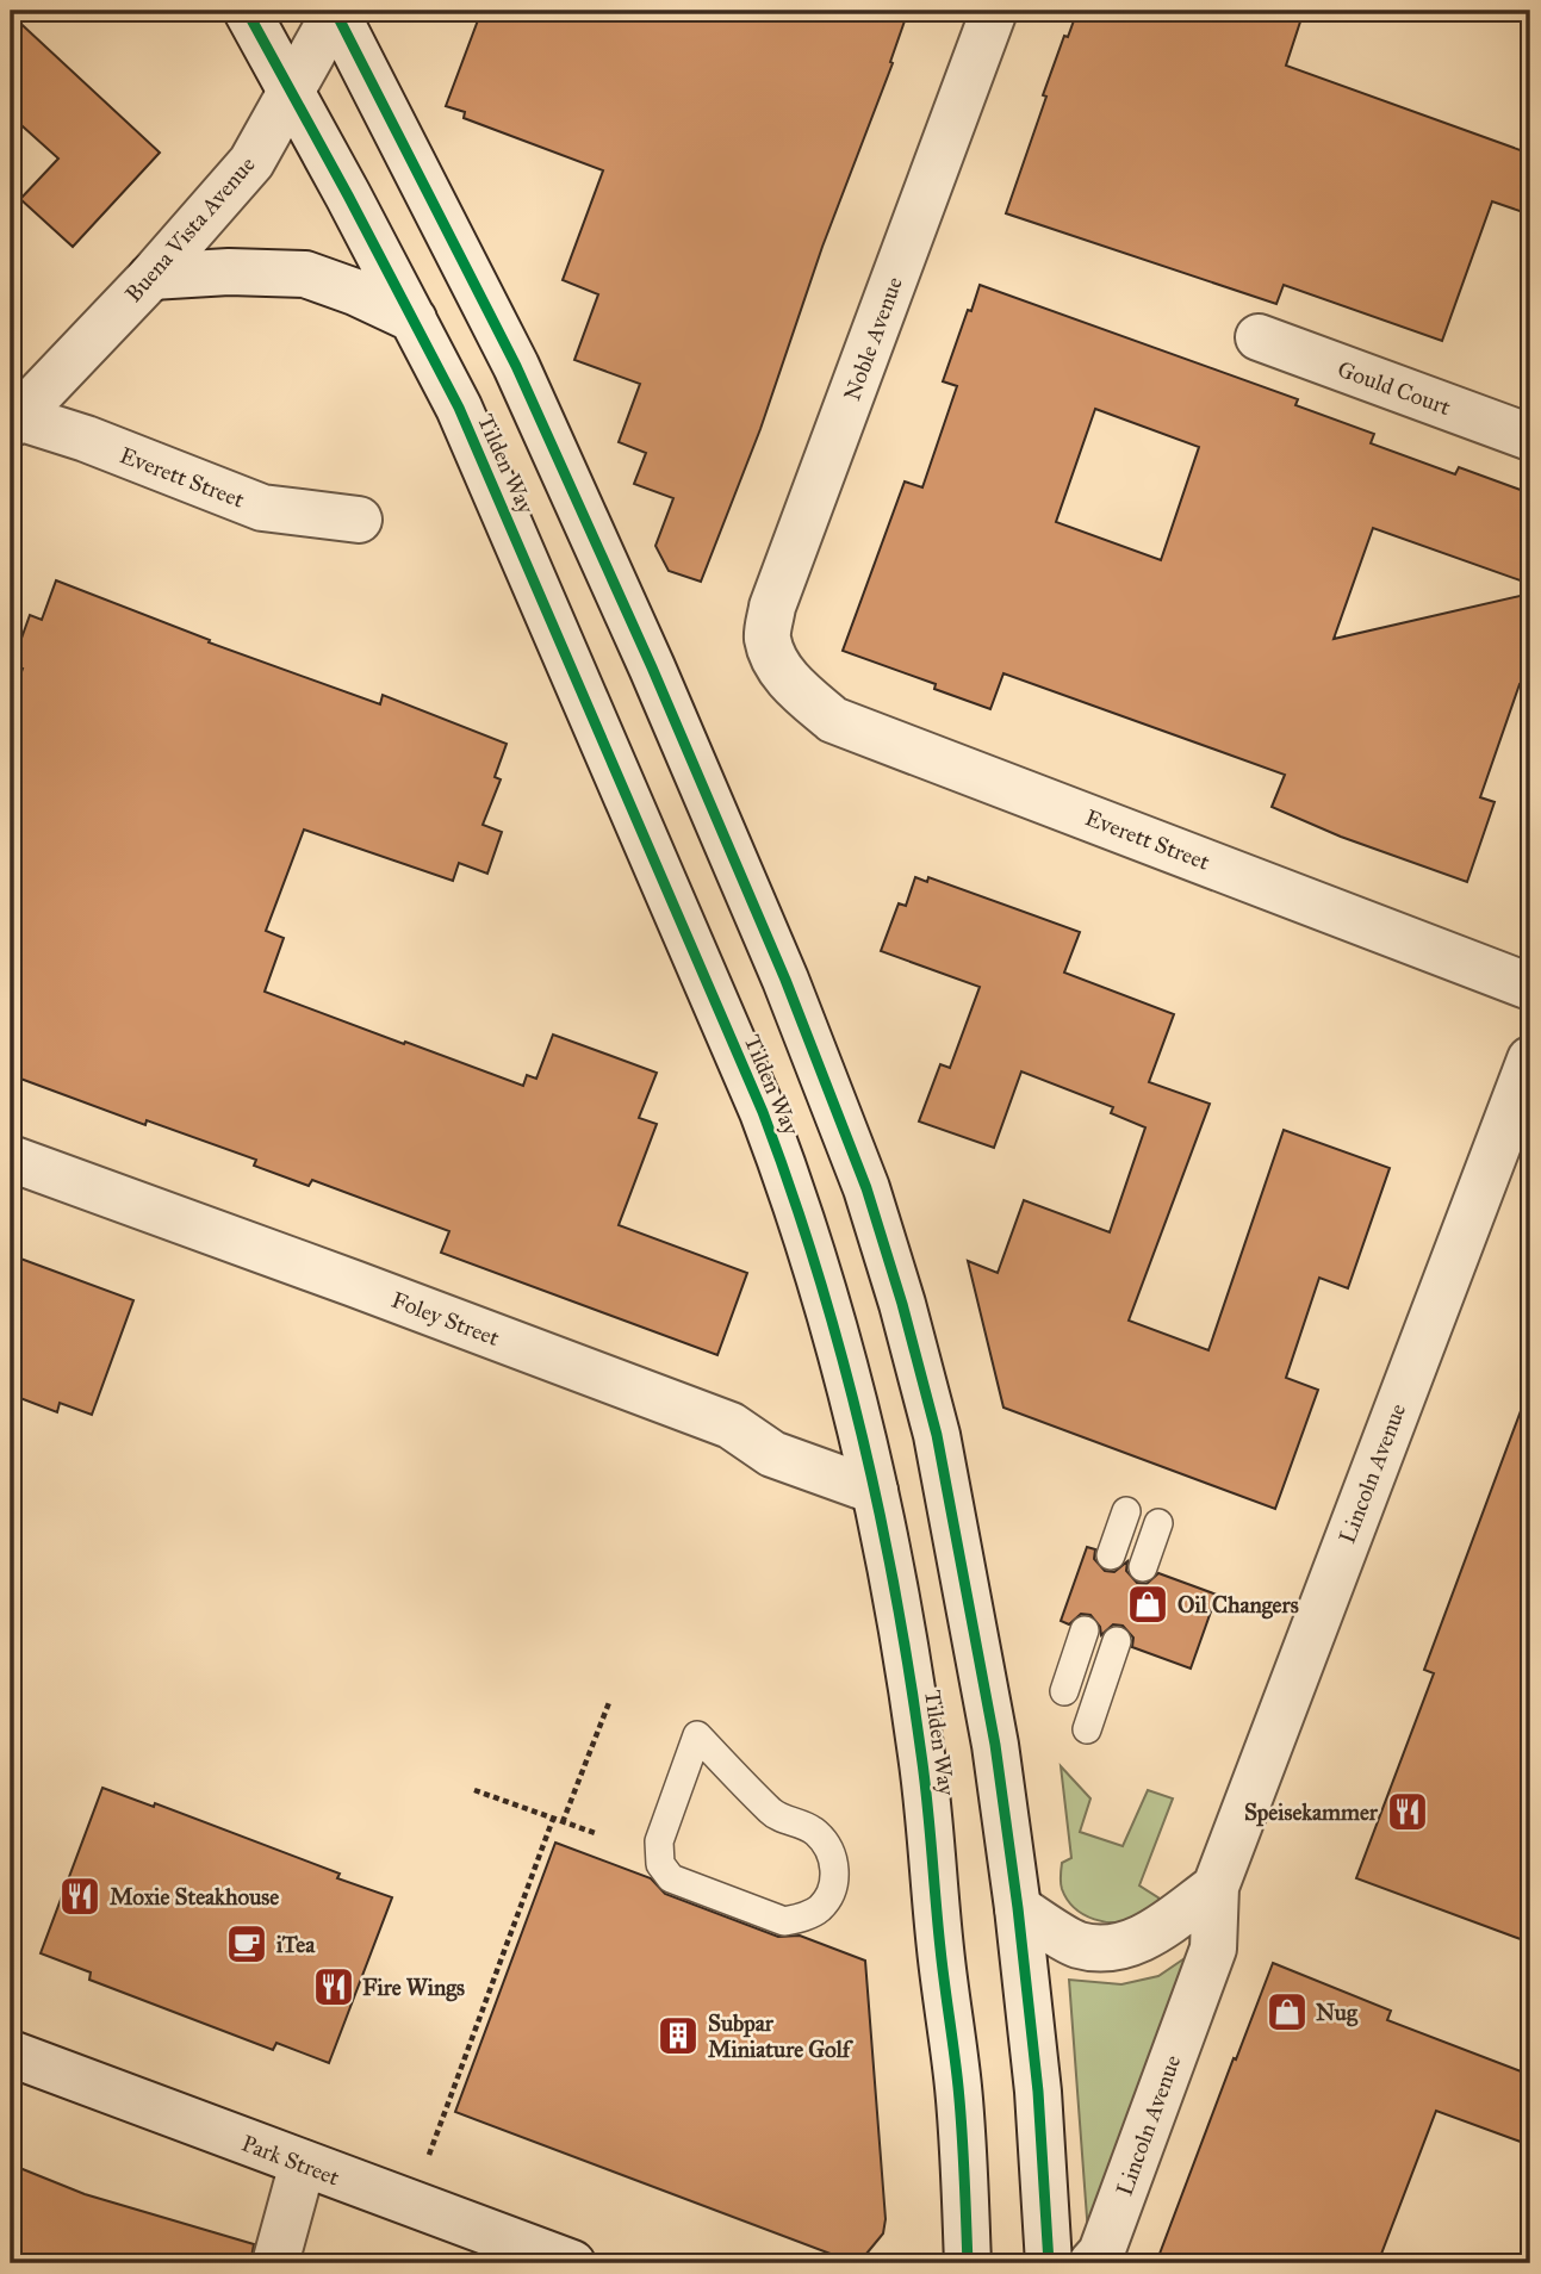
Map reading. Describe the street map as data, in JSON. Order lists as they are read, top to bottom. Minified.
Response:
{"streets":{"main road":["Buena Vista Avenue","Noble Avenue","Gould Court","Tilden Way","Everett Street","Foley Street","Lincoln Avenue","Park Street"]},"crossings":[["Buena Vista Avenue","Tilden Way"],["Buena Vista Avenue","Everett Street"],["Noble Avenue","Everett Street"],["Tilden Way","Foley Street"]],"places":{"shop":["Oil Changers","Nug"],"restaurant":["Speisekammer","Moxie Steakhouse","Fire Wings"],"cafe":["iTea"],"building":["Subpar Miniature Golf"]}}
